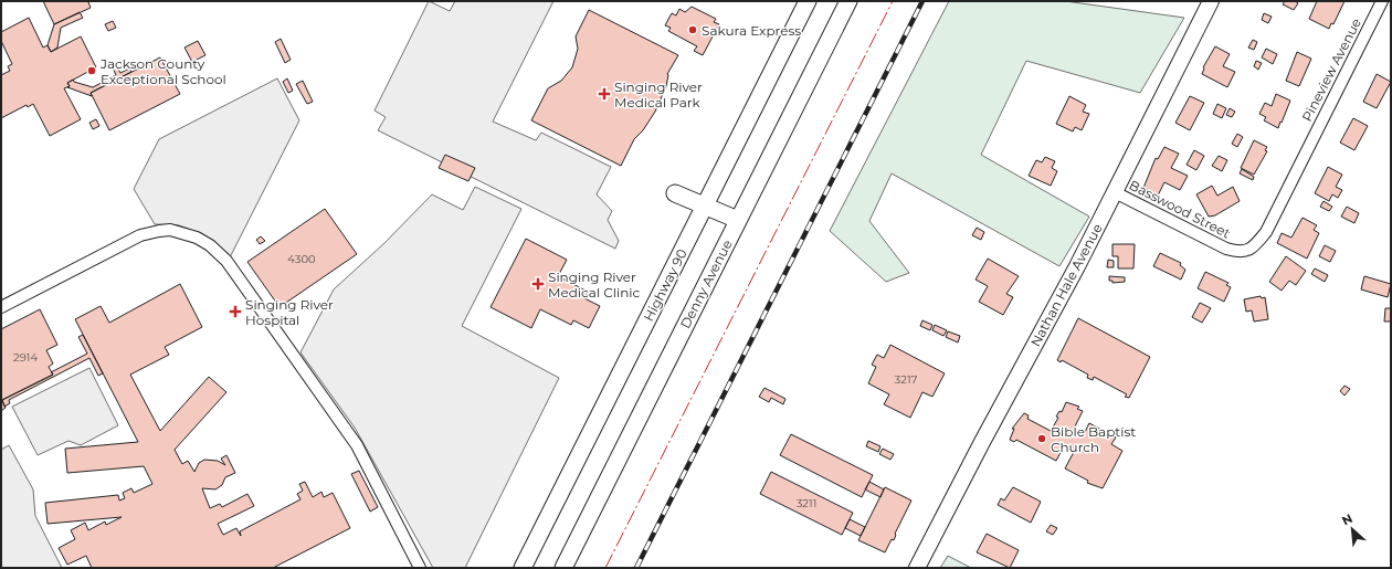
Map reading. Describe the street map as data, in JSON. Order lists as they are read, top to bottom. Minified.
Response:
{"streets":{"main road":["Denny Avenue","Highway 90"],"street":["Pineview Avenue","Basswood Street","Nathan Hale Avenue"]},"crossings":[["Pineview Avenue","Basswood Street"],["Basswood Street","Nathan Hale Avenue"]],"places":{"other":["Sakura Express","Jackson County Exceptional School","Bible Baptist Church"],"health":["Singing River Medical Park","Singing River Medical Clinic","Singing River Hospital"]},"house_numbers":["4300","2914","3217","3211"],"north":"top left"}
